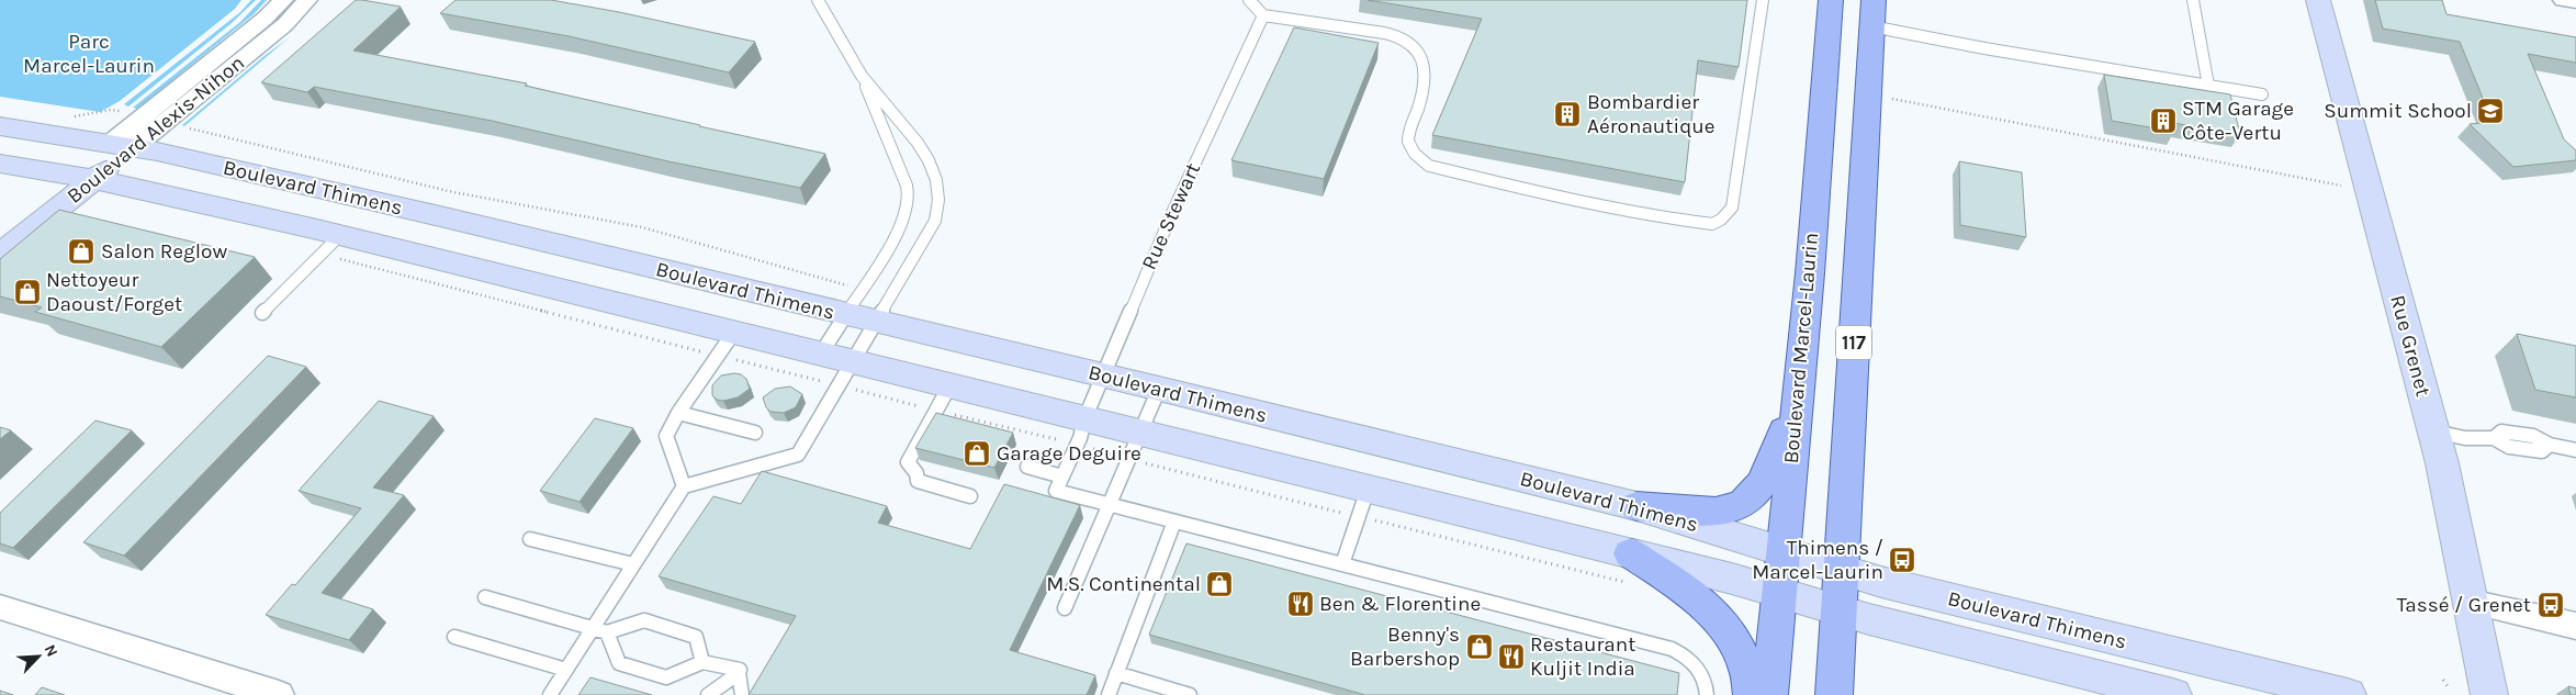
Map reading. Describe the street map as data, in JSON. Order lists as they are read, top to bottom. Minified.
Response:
{"streets":{"main road":["117","Boulevard Marcel-Laurin"],"street":["Boulevard Alexis-Nihon","Boulevard Thimens","Rue Grenet"],"lane":["Rue Stewart"]},"crossings":[["Boulevard Alexis-Nihon","Boulevard Thimens"],["Boulevard Thimens","Rue Stewart"],["Boulevard Thimens","117"],["Boulevard Thimens","Boulevard Marcel-Laurin"]],"parks":["Parc Marcel-Laurin"],"places":{"school or university":["Summit School"],"building":["Bombardier Aéronautique","STM Garage Côte-Vertu"],"shop":["Salon Reglow","Nettoyeur Daoust/Forget","Garage Deguire","M.S. Continental","Benny's Barbershop"],"bus stop":["Thimens / Marcel-Laurin","Tassé / Grenet"],"restaurant":["Ben & Florentine","Restaurant Kuljit India"]},"north":"top right"}
